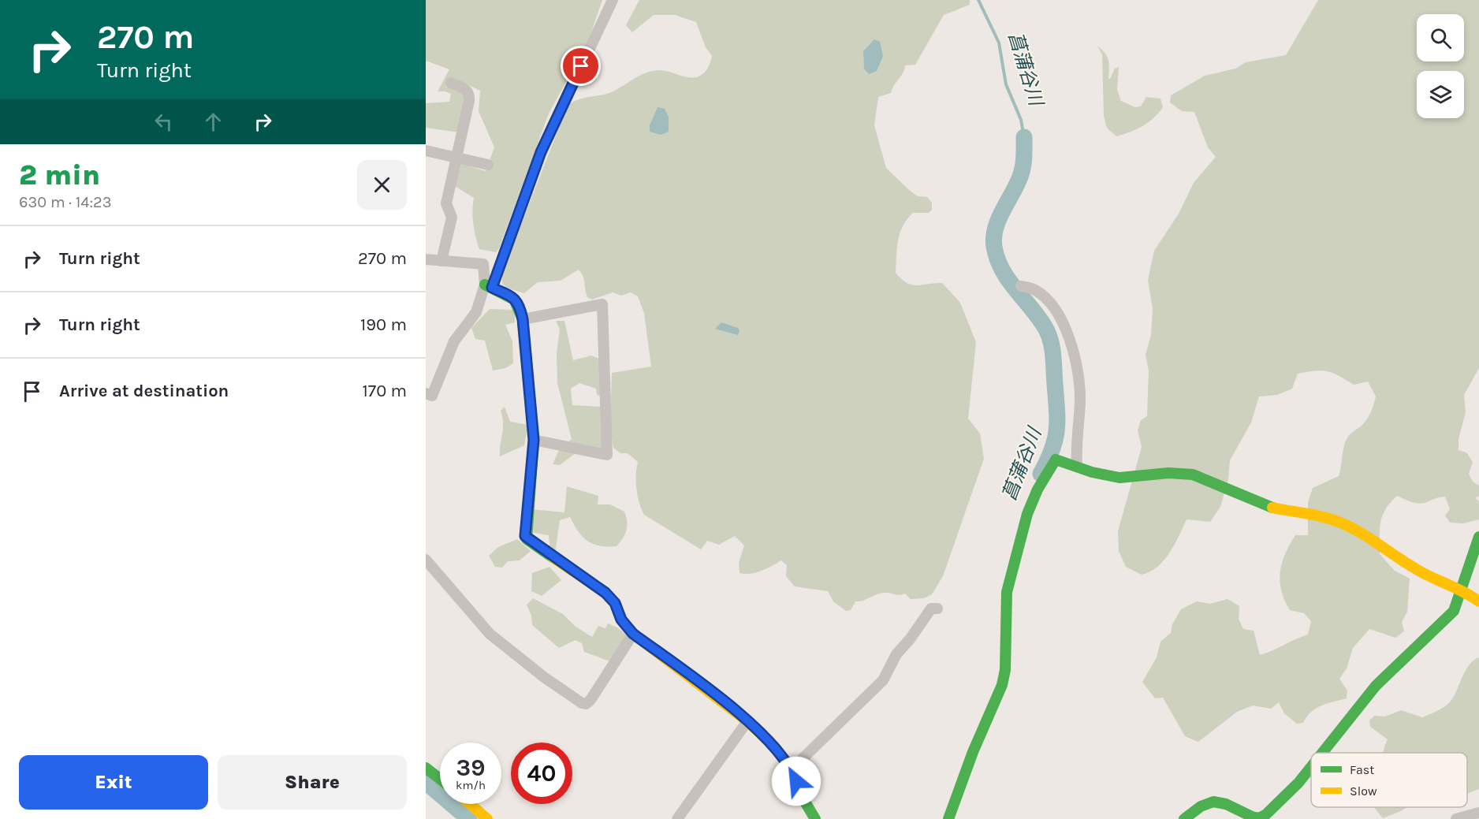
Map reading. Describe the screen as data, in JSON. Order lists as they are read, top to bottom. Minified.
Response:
{"water":["菖蒲谷川"],"legend":["Fast","Slow"],"page":{"turn":["270 m","Turn right"],"heading":["2 min","630 m · 14:23"],"list":[{"name":"Turn right","value":"270 m"},{"name":"Turn right","value":"190 m"},{"name":"Arrive at destination","value":"170 m"}],"speed":"39 km/h","limit":"40","buttons":["Exit","Share"]}}
